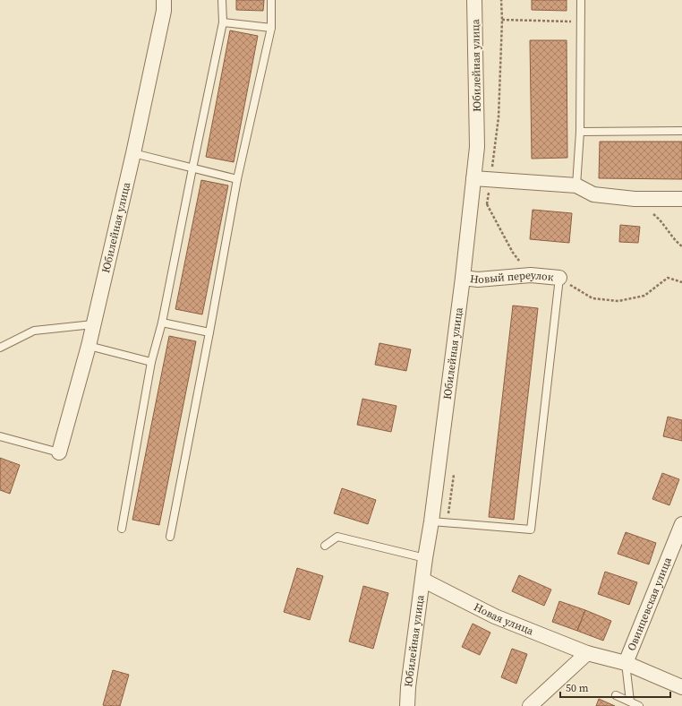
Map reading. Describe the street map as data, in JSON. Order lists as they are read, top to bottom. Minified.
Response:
{"streets":{"street":["Юбилейная улица","Новый переулок","Овинцевская улица","Новая улица"]},"crossings":[["Юбилейная улица","Новый переулок"],["Юбилейная улица","Новая улица"],["Овинцевская улица","Новая улица"]],"scale_bar":"50 m"}
